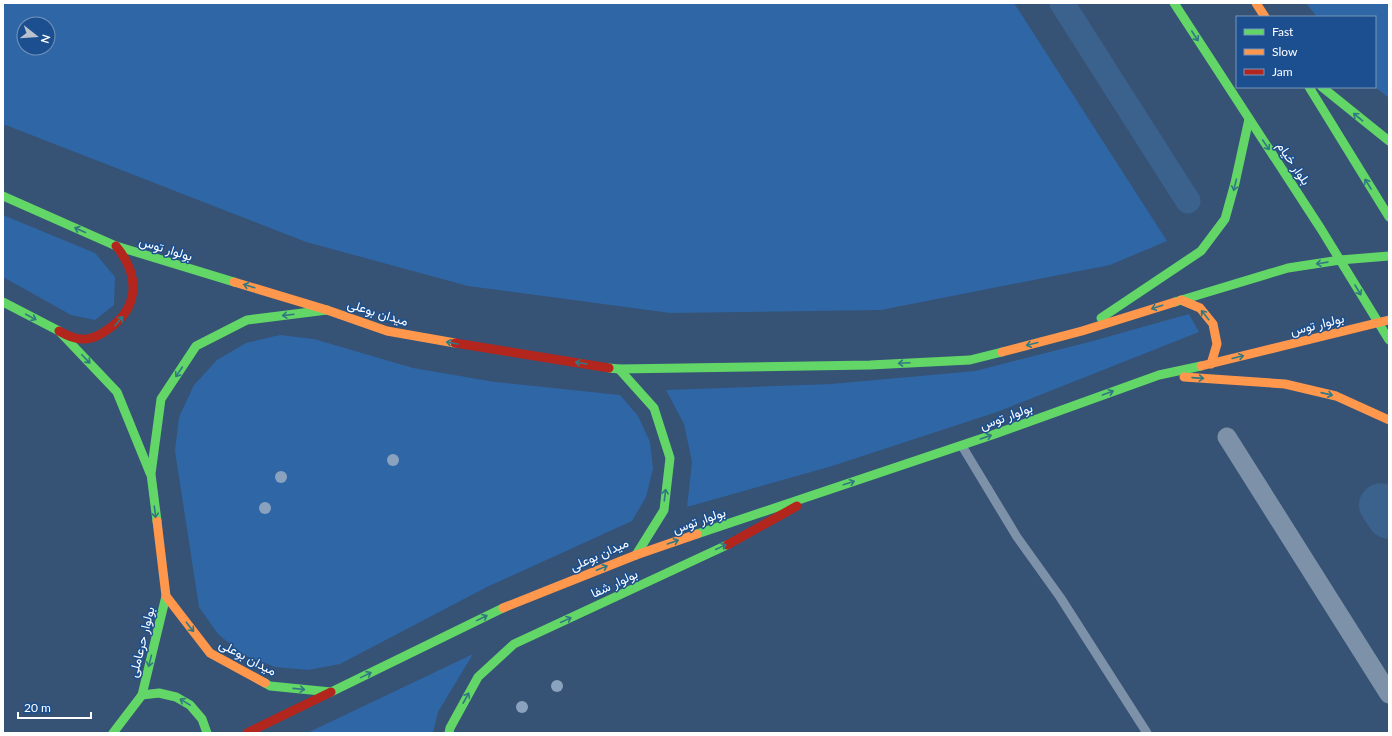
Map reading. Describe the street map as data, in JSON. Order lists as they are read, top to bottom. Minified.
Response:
{"streets":{"main road":["بلوار خیام","بولوار توس","میدان بوعلی","بولوار شفا","بولوار حرعاملی"]},"crossings":[["بلوار خیام","بولوار توس"],["بولوار توس","میدان بوعلی"],["بولوار توس","بولوار شفا"],["میدان بوعلی","بولوار حرعاملی"]],"one_way":["بولوار شفا","بولوار حرعاملی"],"legend":["Fast","Slow","Jam"],"scale_bar":"20 m","north":"right"}
